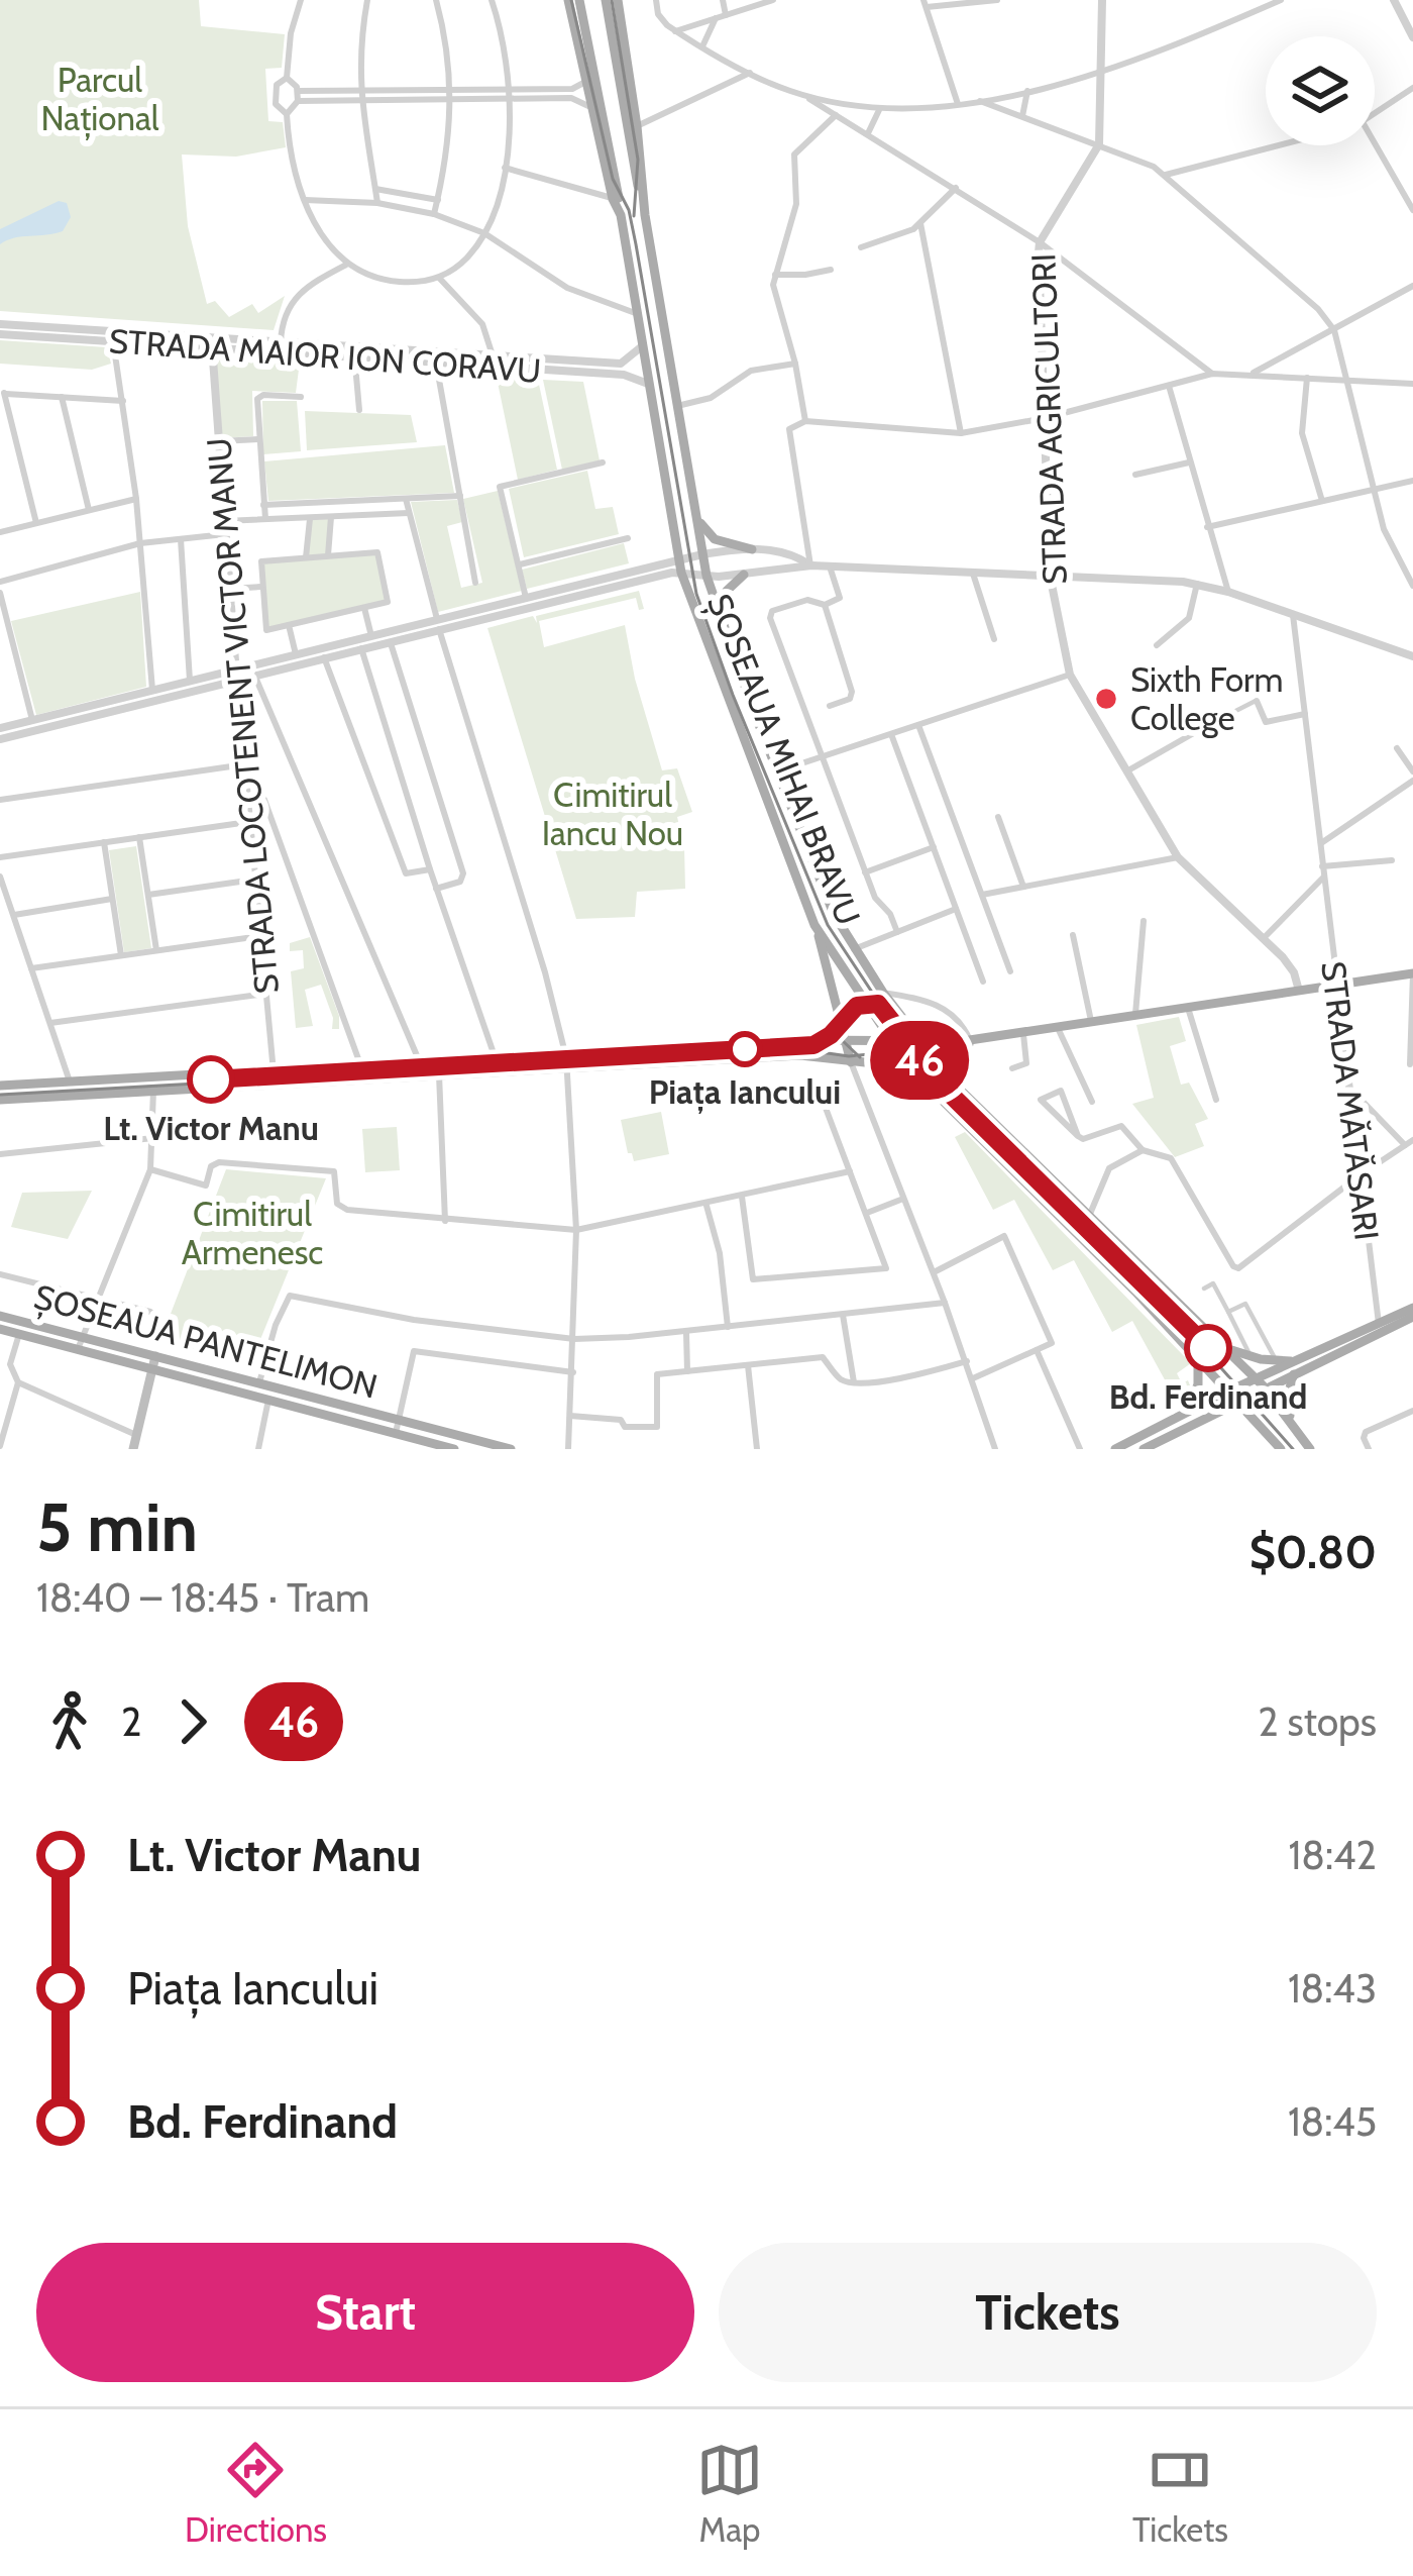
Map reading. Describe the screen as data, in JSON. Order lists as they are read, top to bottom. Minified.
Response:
{"streets":{"main road":["ȘOSEAUA MIHAI BRAVU","ȘOSEAUA PANTELIMON"],"street":["STRADA MAIOR ION CORAVU","STRADA AGRICULTORI","STRADA LOCOTENENT VICTOR MANU","STRADA MĂTĂSARI"]},"crossings":[["STRADA MAIOR ION CORAVU","STRADA LOCOTENENT VICTOR MANU"],["STRADA MAIOR ION CORAVU","ȘOSEAUA MIHAI BRAVU"]],"parks":["Parcul Național","Cimitirul Iancu Nou","Cimitirul Armenesc"],"places":["Sixth Form College","Piața Iancului","Lt. Victor Manu","Bd. Ferdinand"],"lines":["tram line 46"],"page":{"on_map":"46","heading":["5 min","18:40 – 18:45 · Tram","$0.80"],"legs":["2","46","2 stops"],"list":[{"name":"Lt. Victor Manu","value":"18:42"},{"name":"Piața Iancului","value":"18:43"},{"name":"Bd. Ferdinand","value":"18:45"}],"buttons":["Start","Tickets"],"tabs":["Directions","Map","Tickets"]}}
